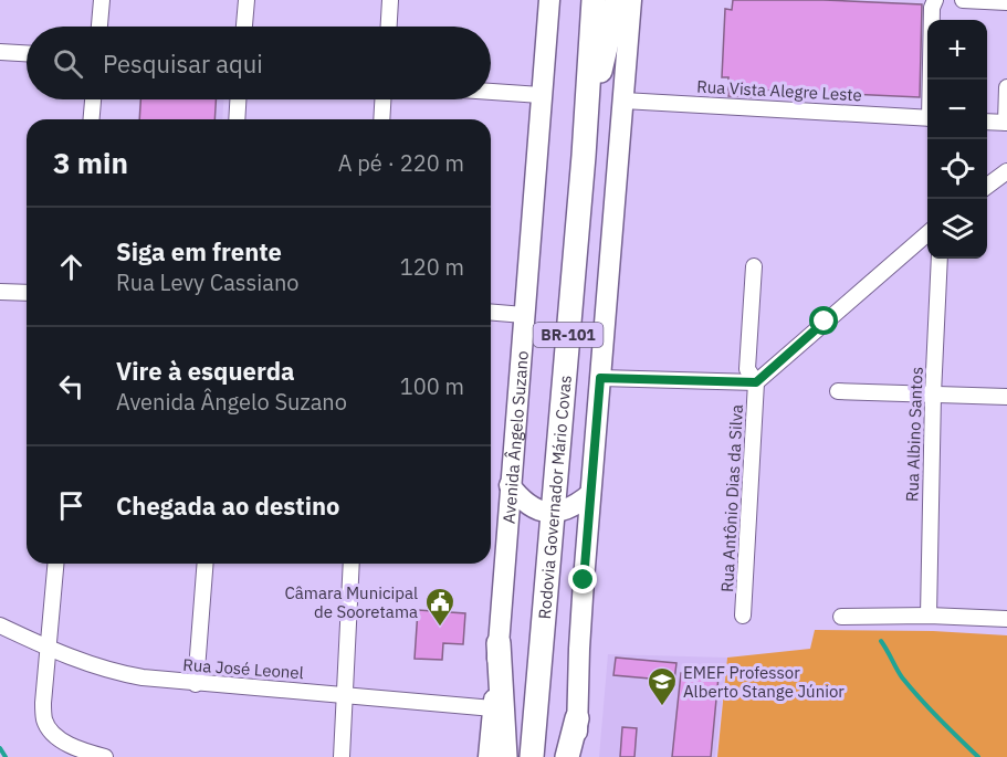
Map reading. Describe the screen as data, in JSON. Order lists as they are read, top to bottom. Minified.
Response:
{"streets":{"highway":["BR-101","Rodovia Governador Mário Covas"],"main road":["Avenida Ângelo Suzano"],"street":["Rua Vista Alegre Leste","Rua Albino Santos","Rua Antônio Dias da Silva","Rua José Leonel"]},"crossings":[["Avenida Ângelo Suzano","Rua José Leonel"]],"places":{"public building":["Câmara Municipal de Sooretama"],"school or university":["EMEF Professor Alberto Stange Júnior"]},"page":{"map_buttons":["+","−"],"search":"Pesquisar aqui","heading":["3 min","A pé · 220 m"],"list":[["Siga em frente","Rua Levy Cassiano","120 m"],["Vire à esquerda","Avenida Ângelo Suzano","100 m"],"Chegada ao destino"]}}
